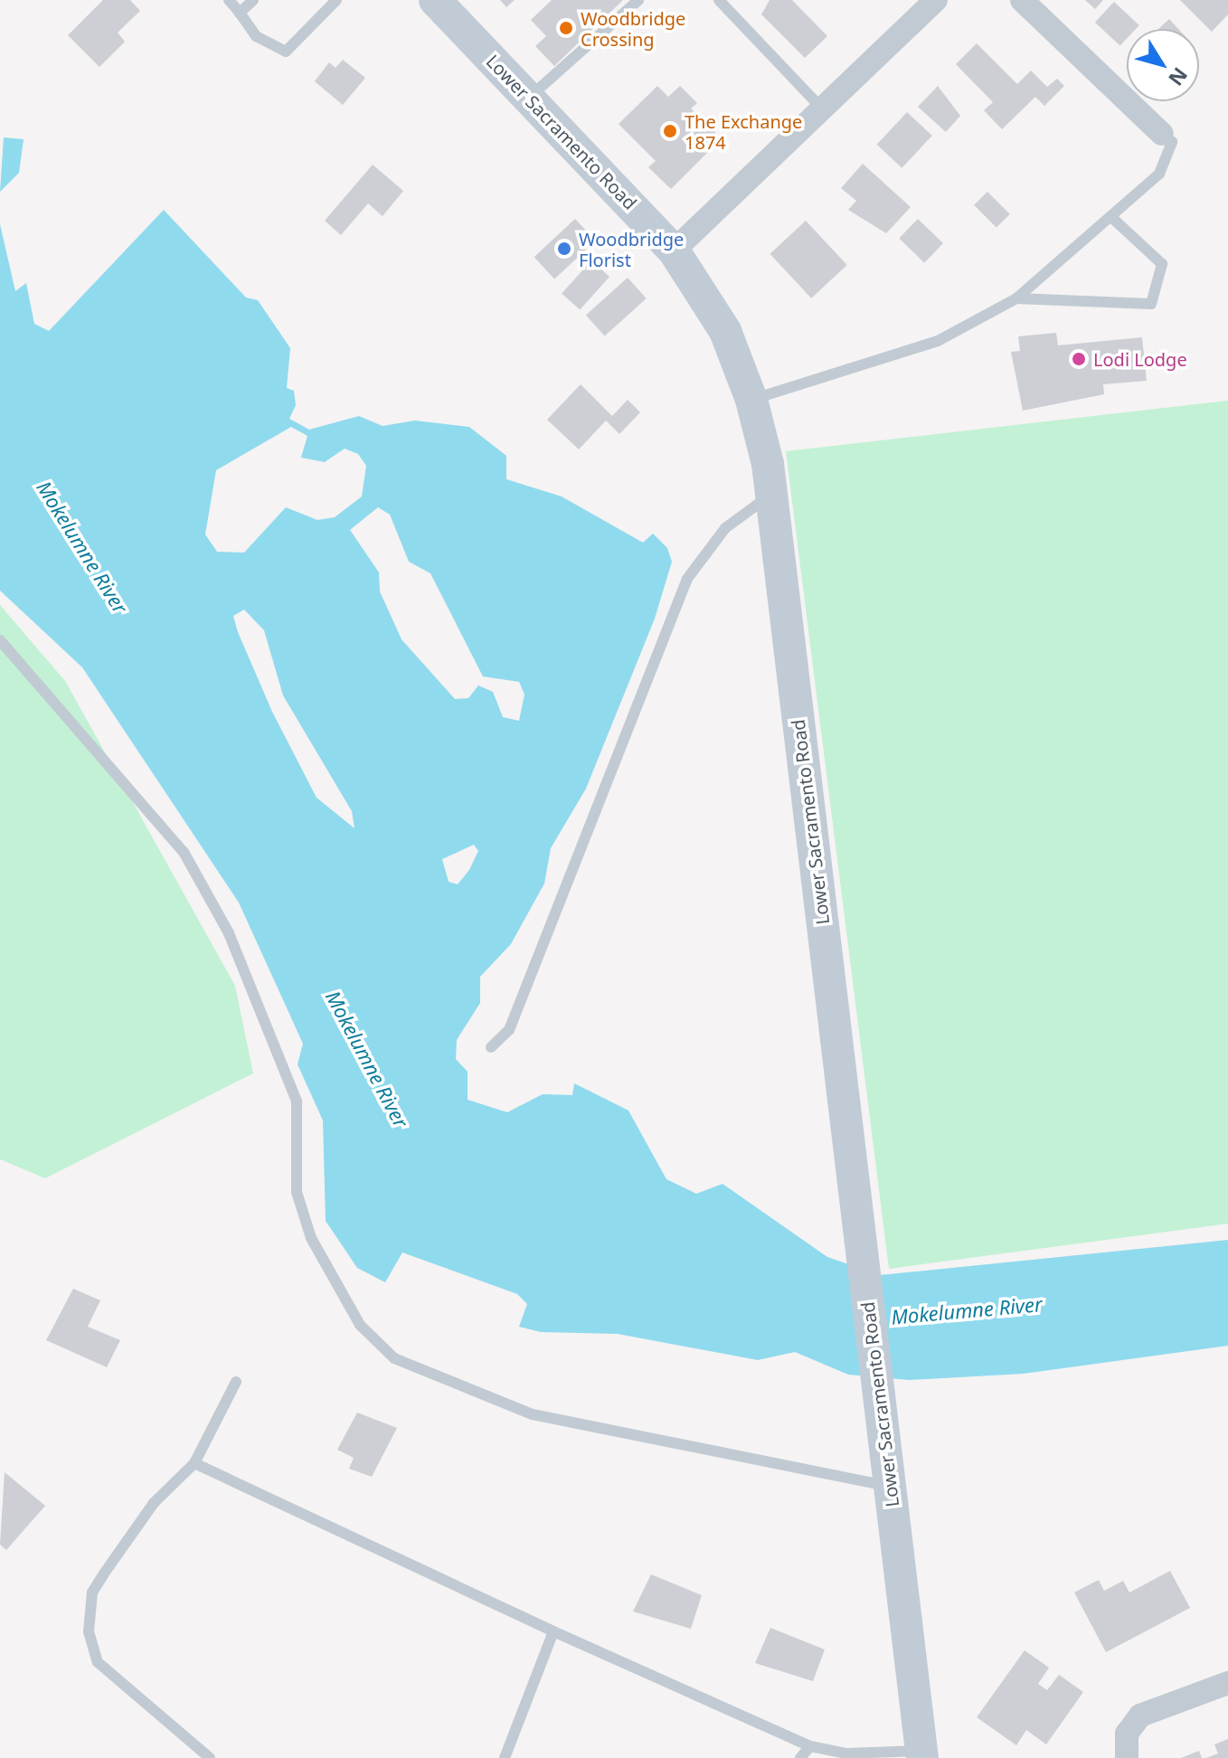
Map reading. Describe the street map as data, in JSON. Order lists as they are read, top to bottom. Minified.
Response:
{"streets":{"main road":["Lower Sacramento Road"]},"water":["Mokelumne River"],"places":["Woodbridge Crossing","The Exchange 1874","Woodbridge Florist","Lodi Lodge"],"north":"bottom right"}
